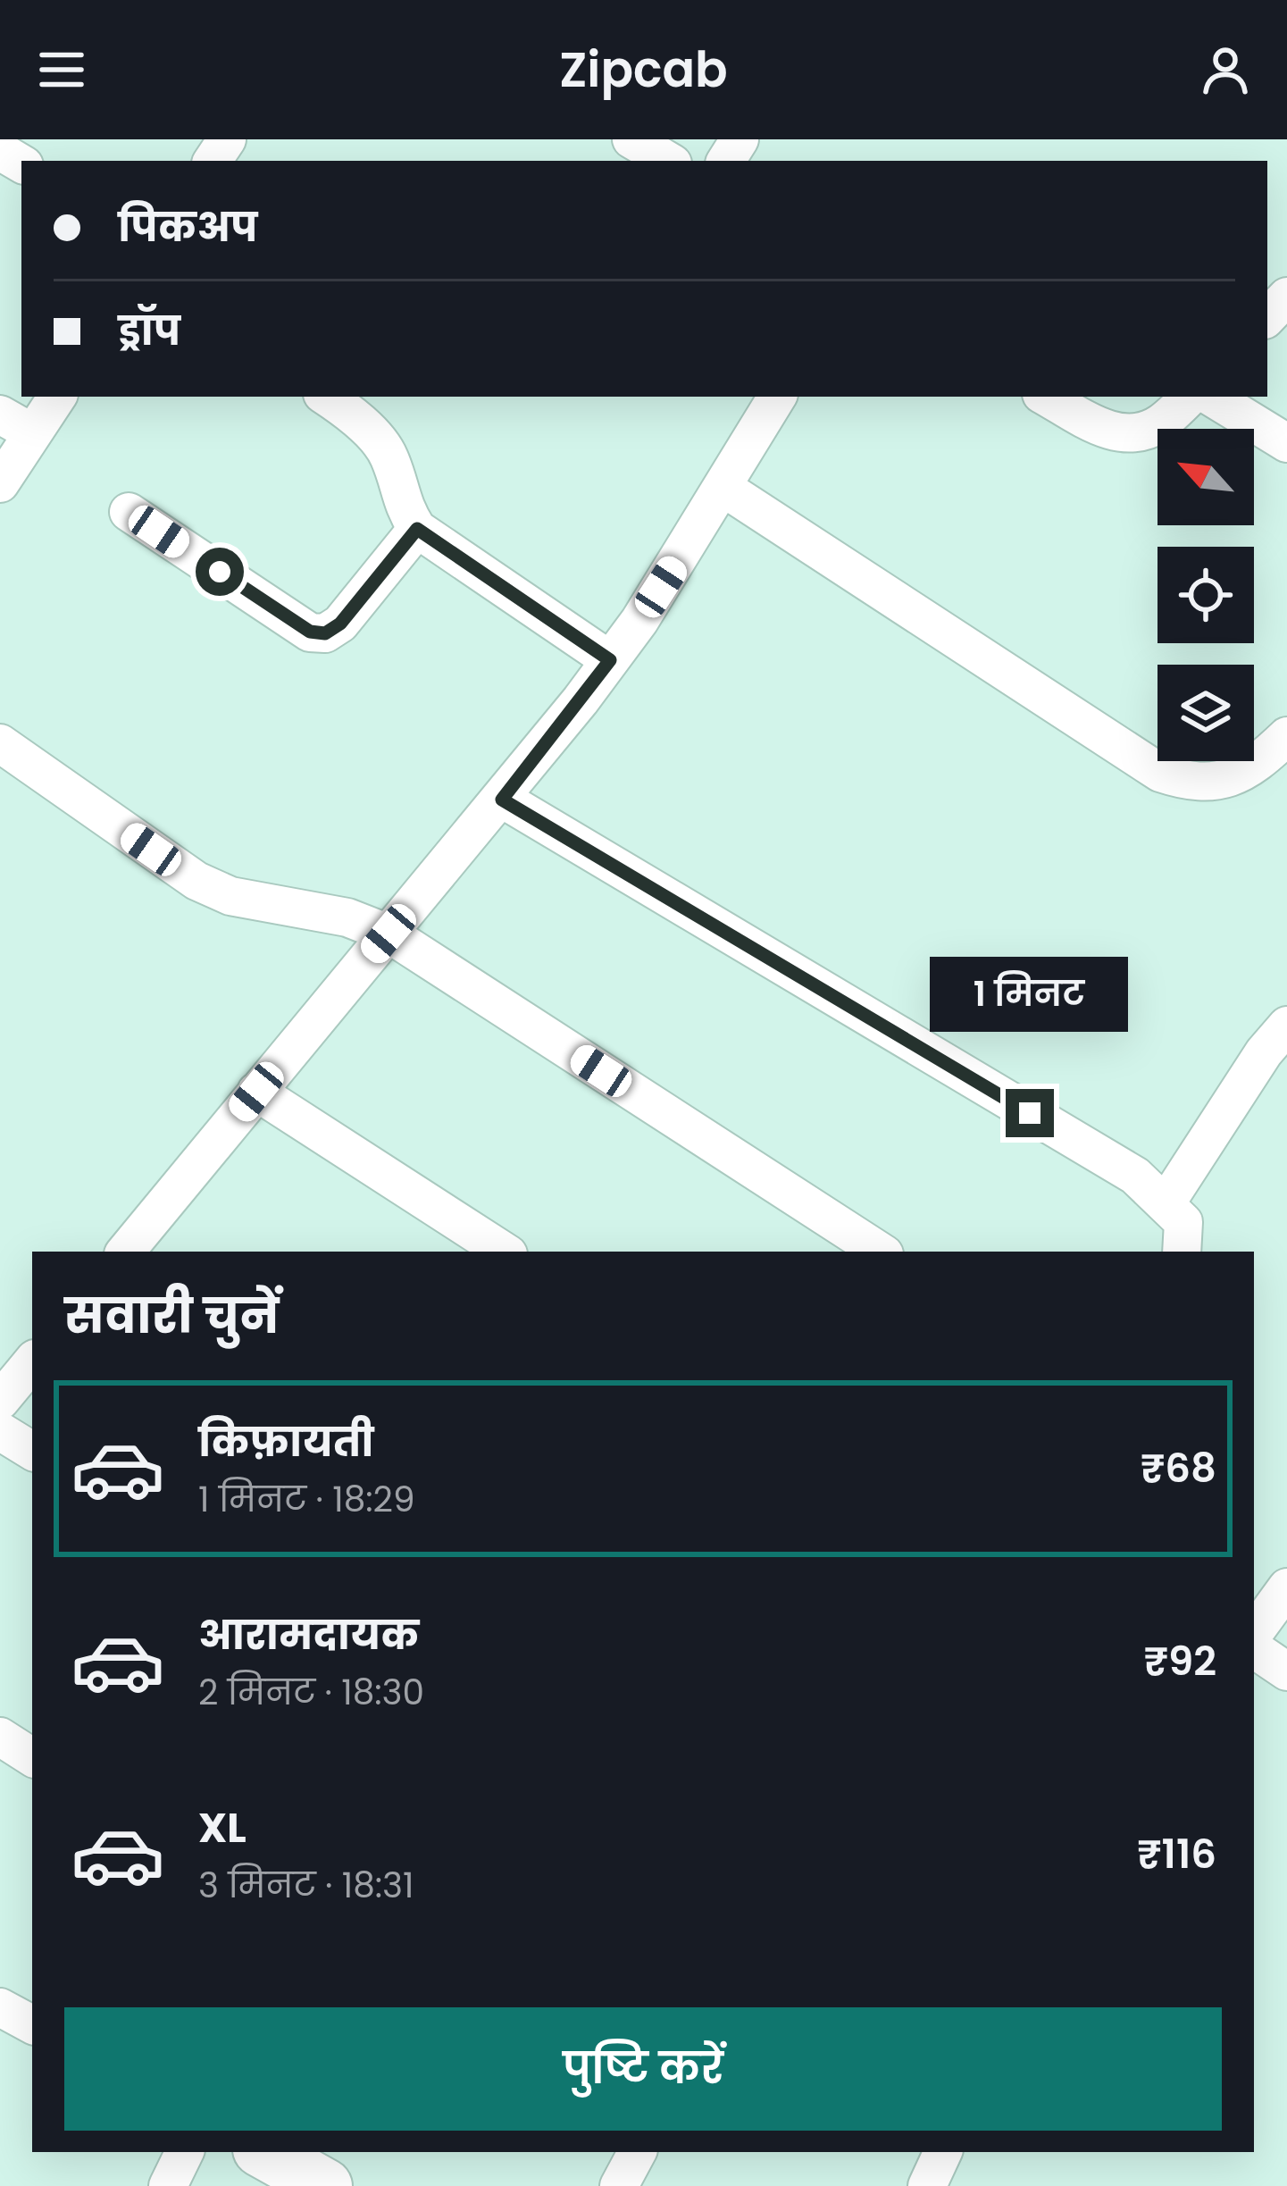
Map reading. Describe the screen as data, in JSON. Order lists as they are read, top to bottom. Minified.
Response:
{"north":"top left","page":{"header":"Zipcab","banner":["पिकअप","ड्रॉप"],"bubble":"1 मिनट","heading":"सवारी चुनें","list":[{"name":"किफ़ायती","note":"1 मिनट · 18:29","value":"₹68"},{"name":"आरामदायक","note":"2 मिनट · 18:30","value":"₹92"},{"name":"XL","note":"3 मिनट · 18:31","value":"₹116"}],"buttons":"पुष्टि करें"}}
